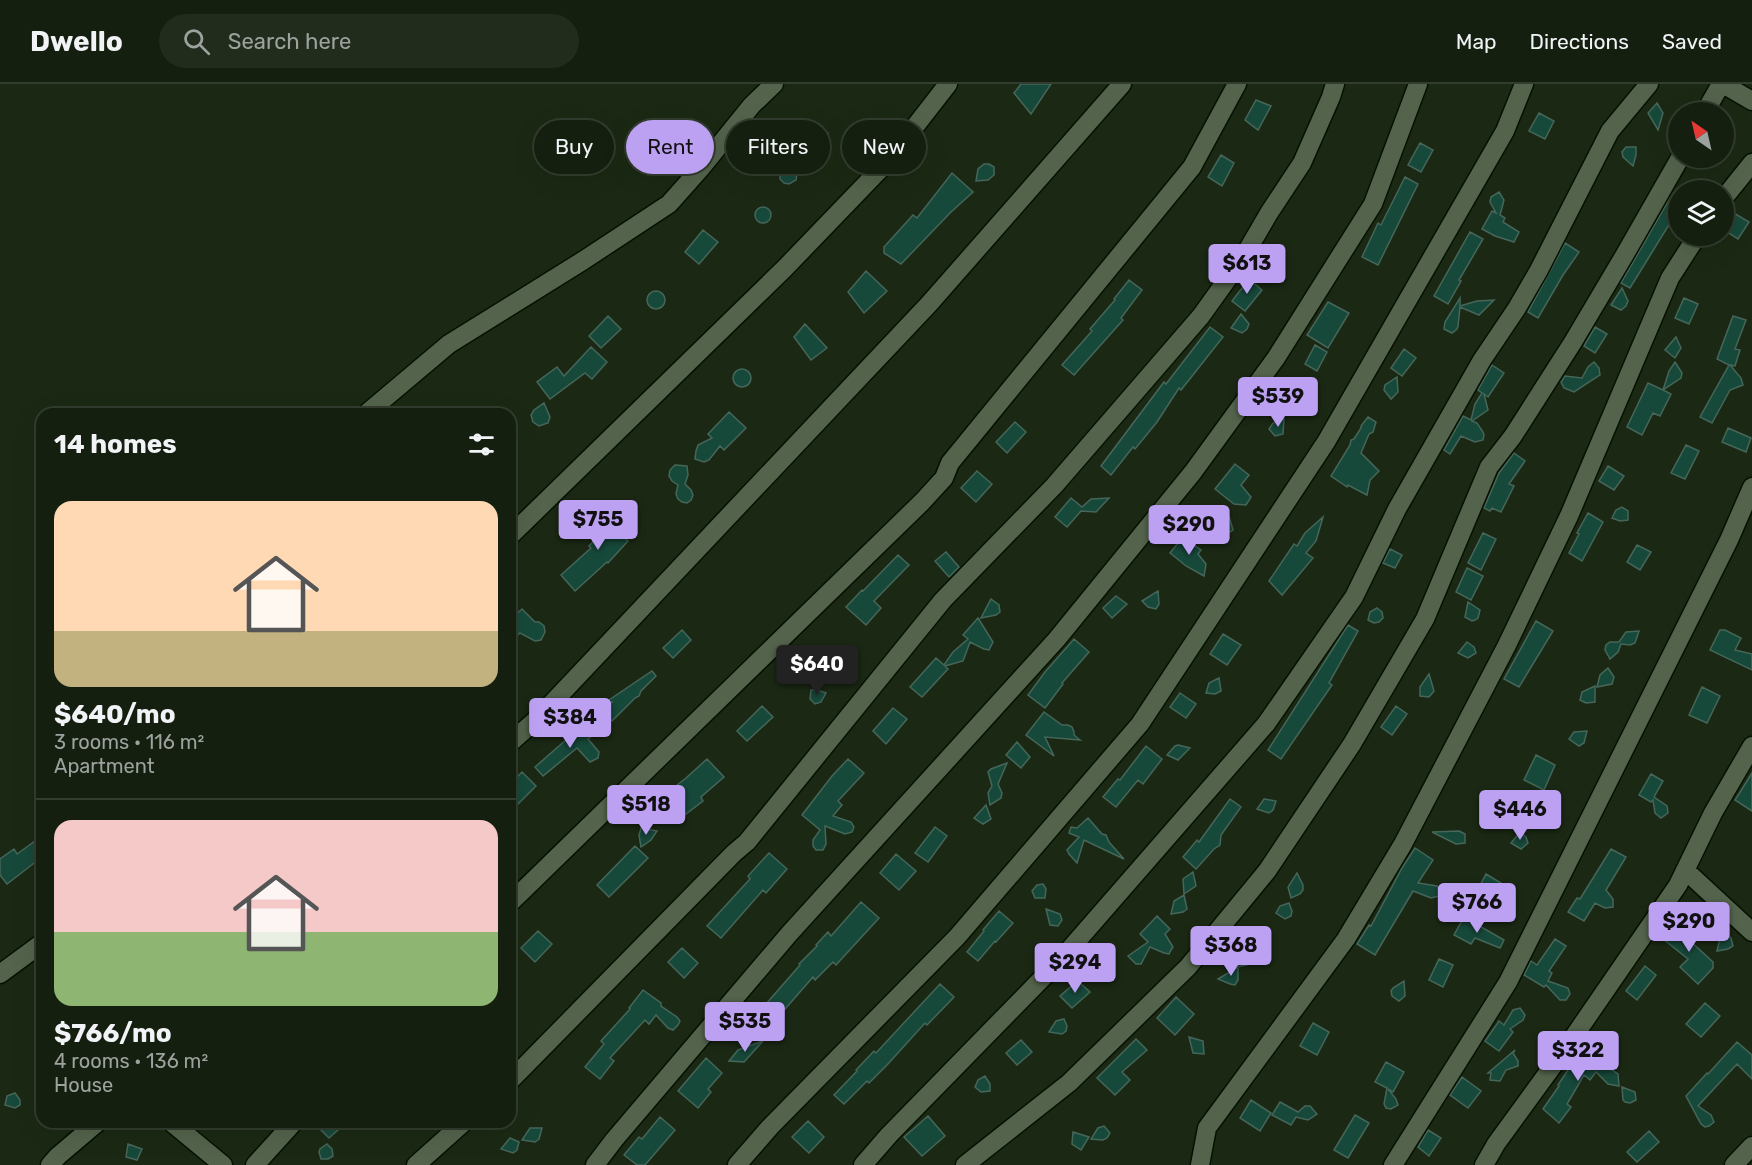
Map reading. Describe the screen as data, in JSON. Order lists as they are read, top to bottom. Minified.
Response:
{"north":"top left","page":{"header":"Dwello","search":"Search here","nav":["Map","Directions","Saved"],"chip":["Buy","Rent","Filters","New"],"price":["$613","$539","$755","$290","$640","$384","$518","$446","$766","$290","$368","$294","$535","$322"],"heading":"14 homes","list":[{"name":"$640/mo","note":"3 rooms · 116 m² · Apartment"},{"name":"$766/mo","note":"4 rooms · 136 m² · House"}]}}
